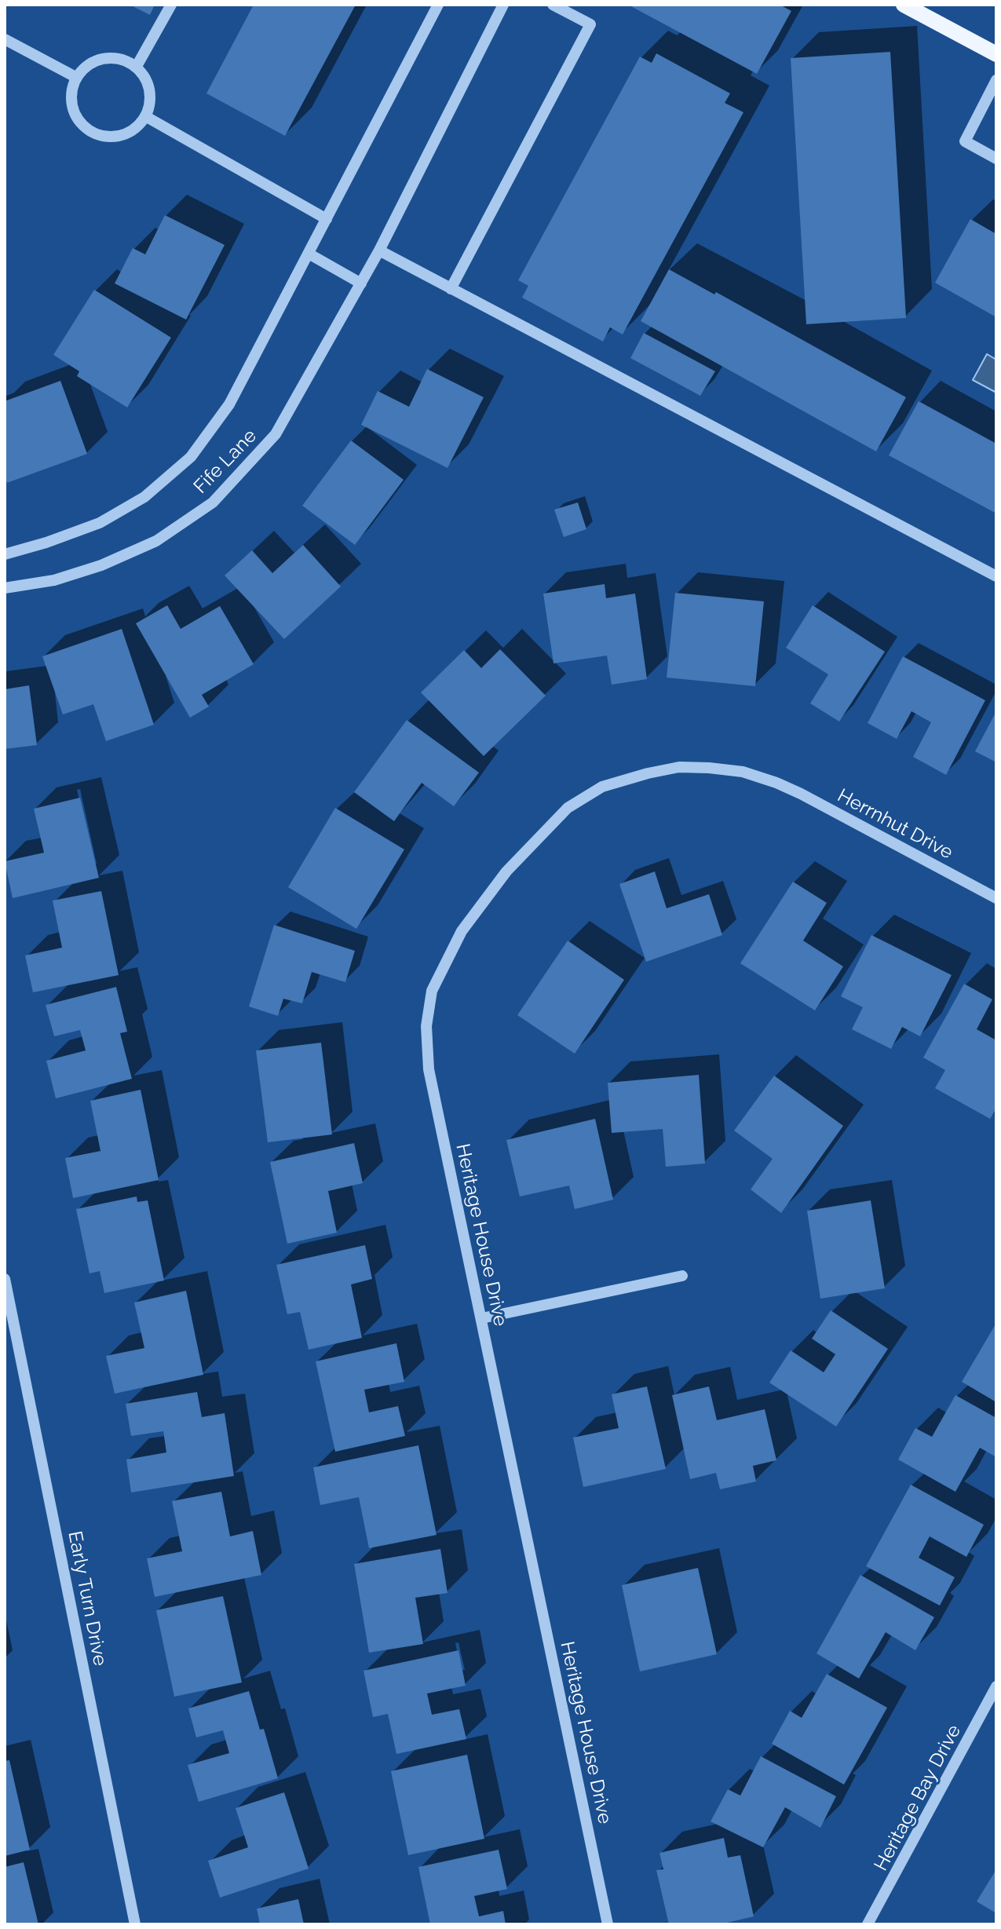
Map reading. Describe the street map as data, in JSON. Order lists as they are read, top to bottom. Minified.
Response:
{"streets":{"street":["Fife Lane","Herrnhut Drive","Heritage House Drive","Early Turn Drive","Heritage Bay Drive"]},"crossings":[["Herrnhut Drive","Heritage House Drive"]]}
